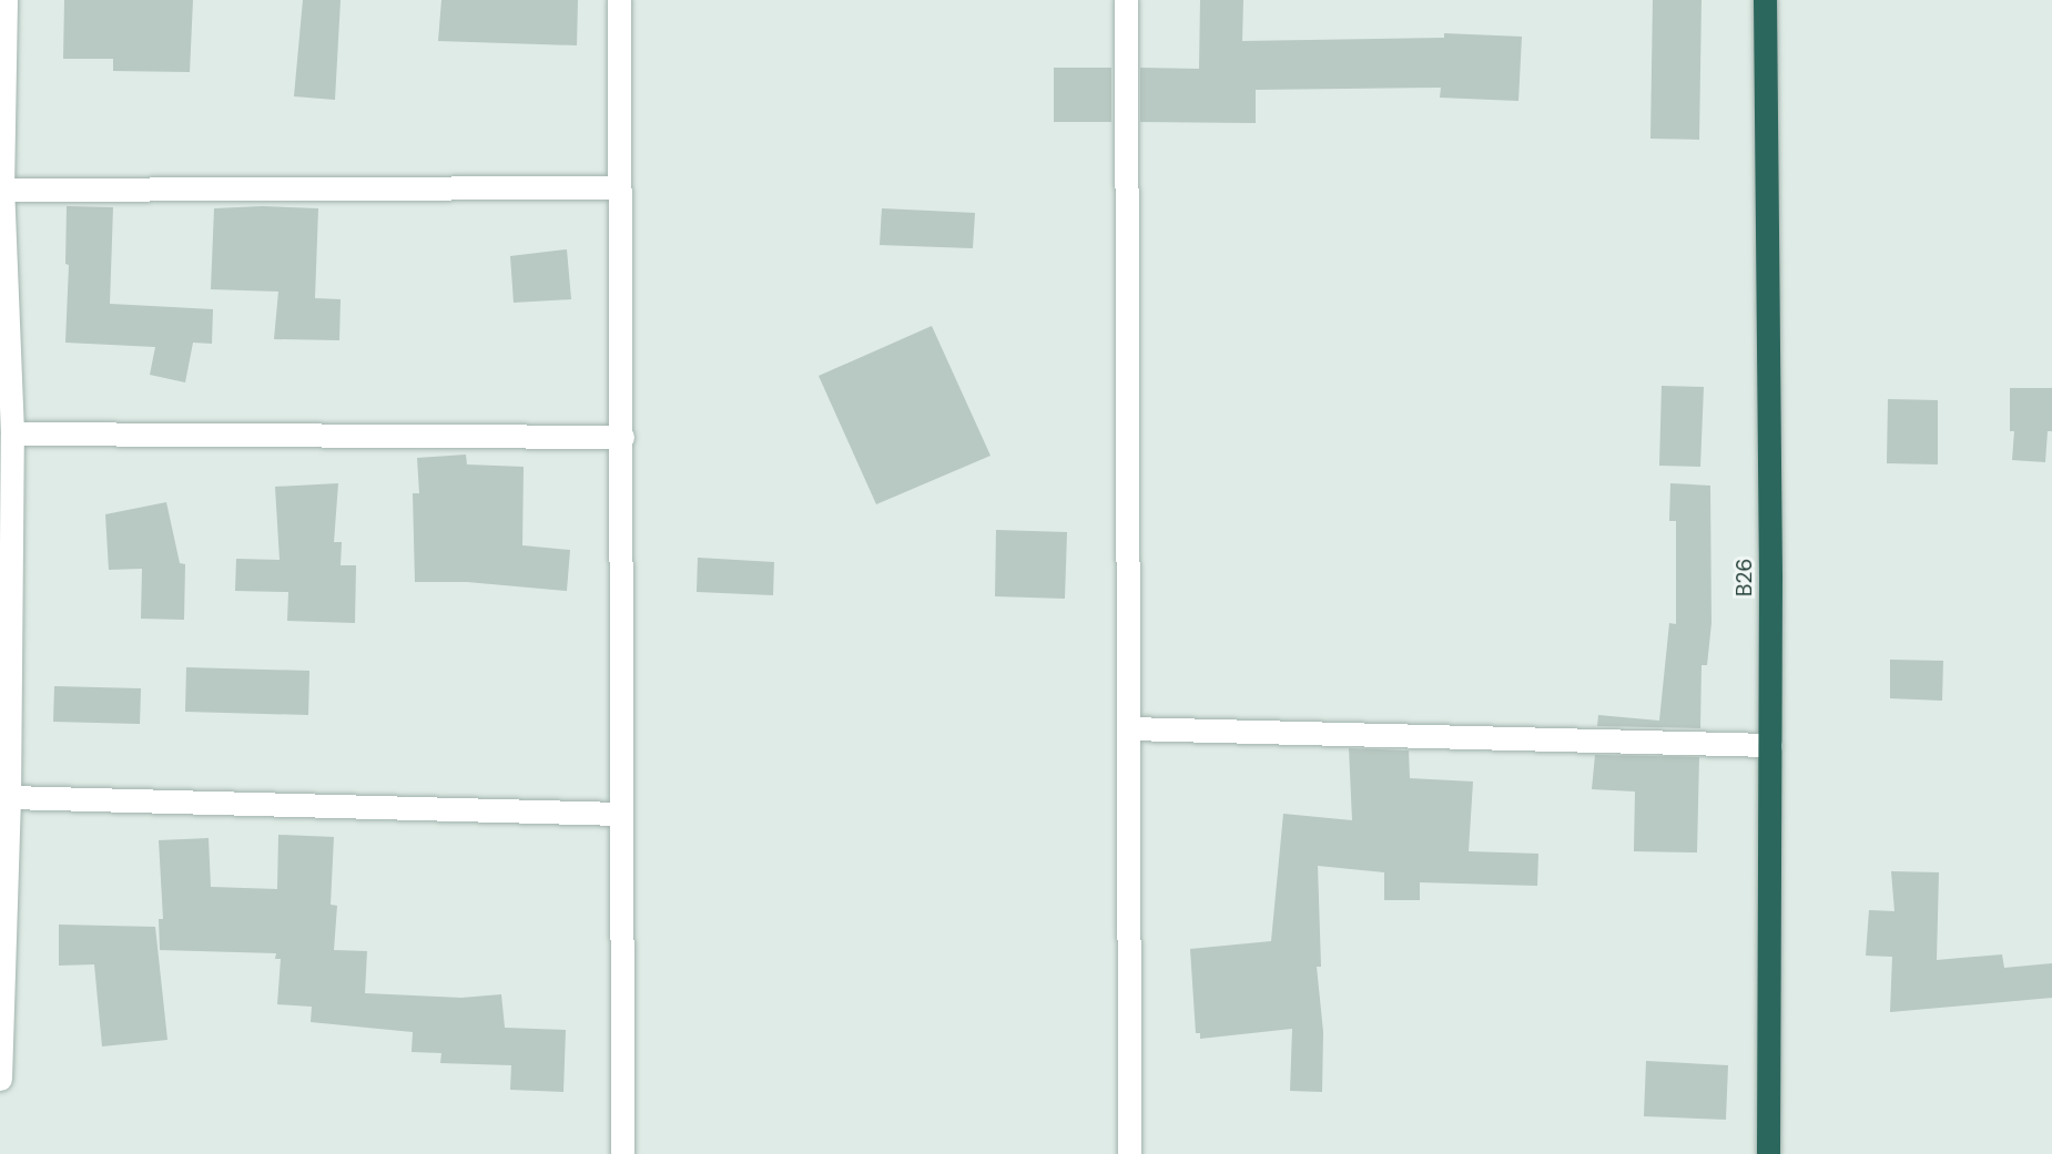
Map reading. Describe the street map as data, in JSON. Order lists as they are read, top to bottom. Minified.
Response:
{"streets":{"highway":["B26"]}}
